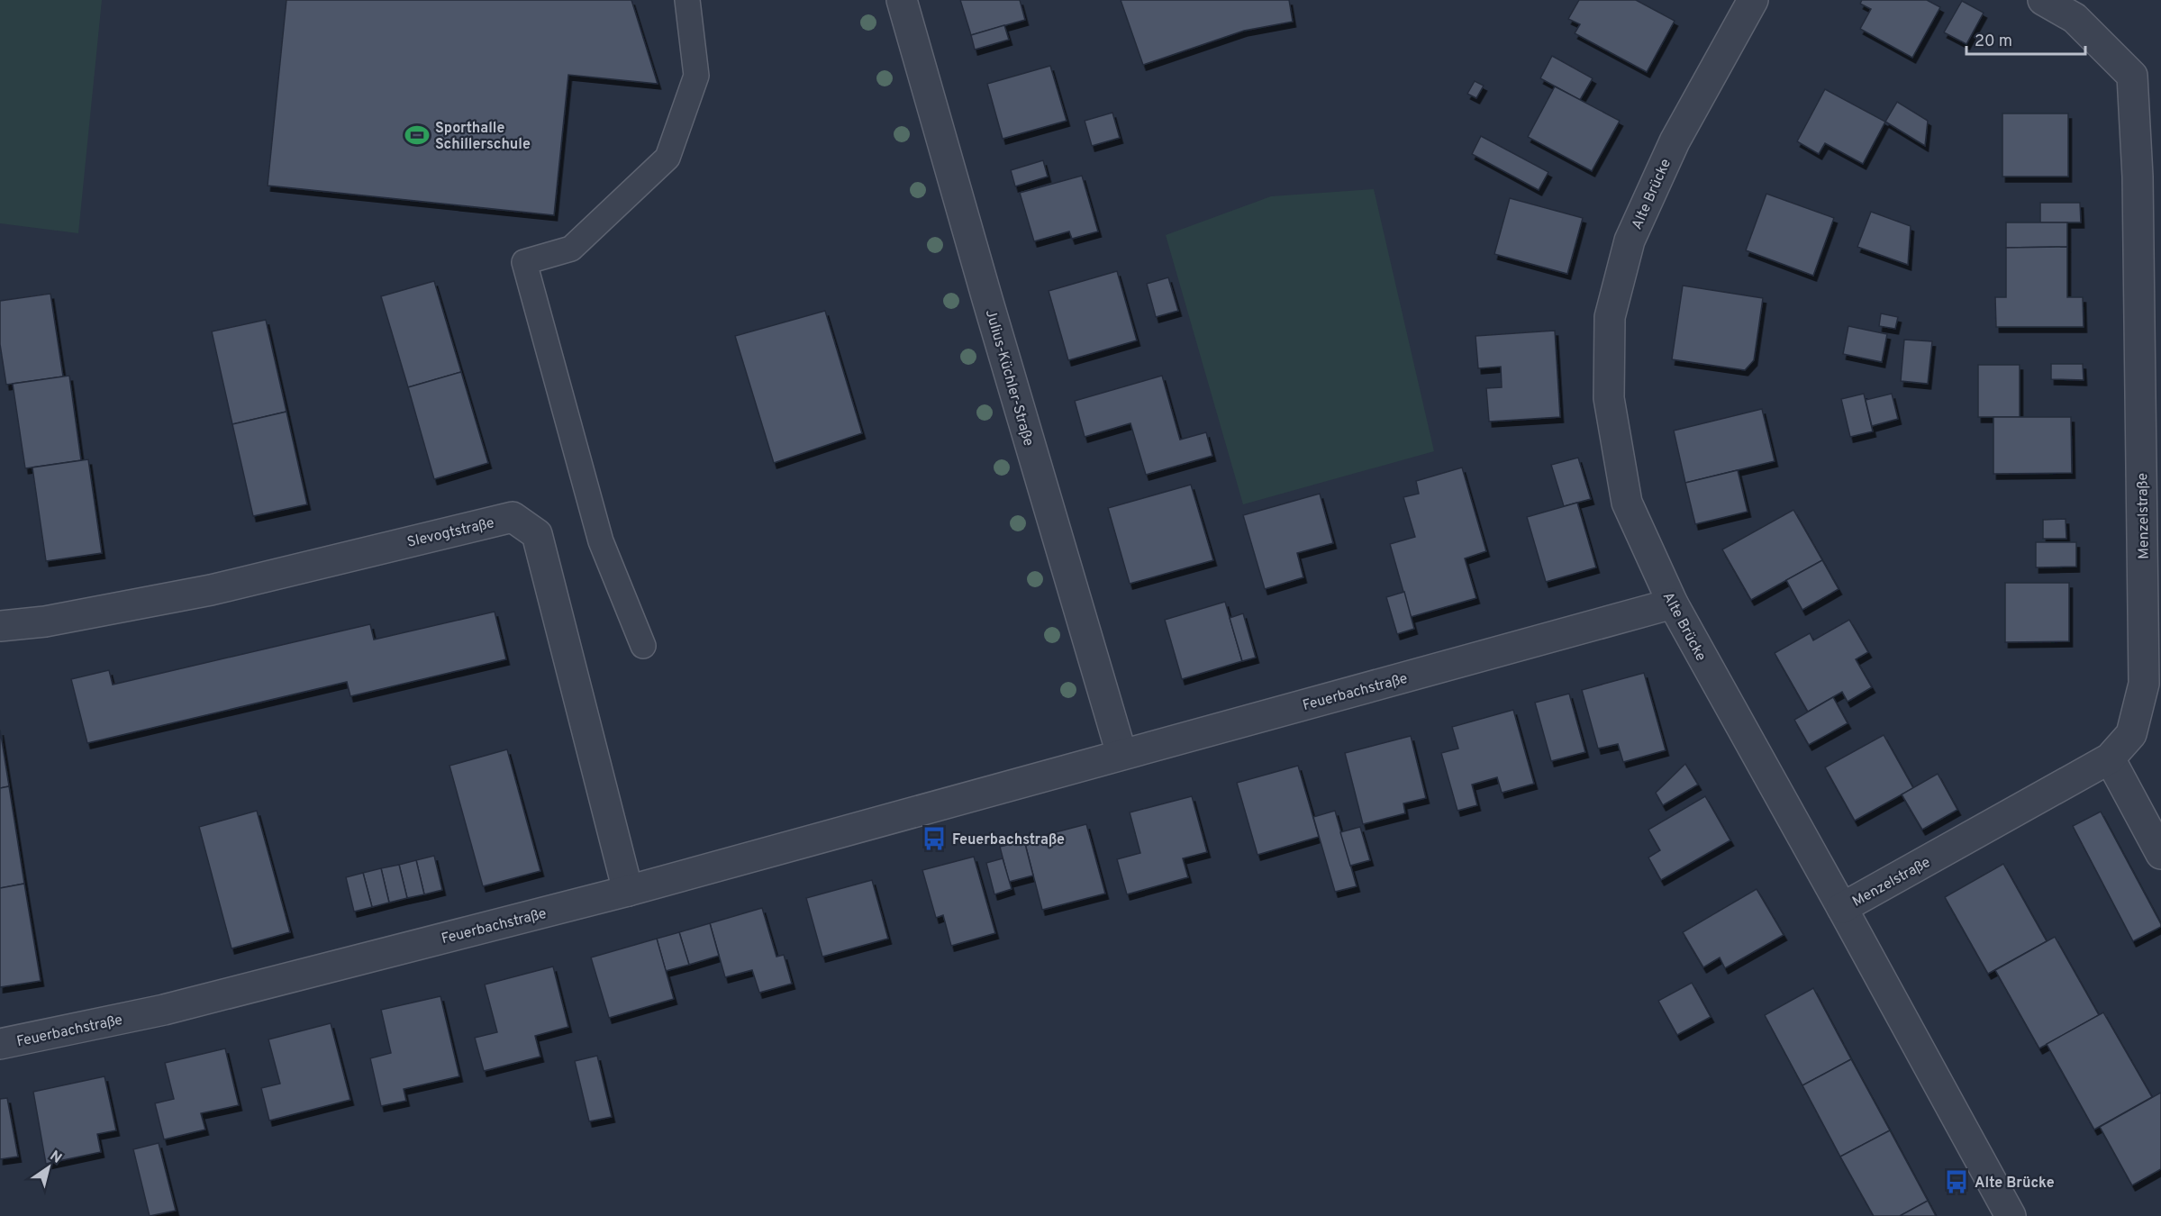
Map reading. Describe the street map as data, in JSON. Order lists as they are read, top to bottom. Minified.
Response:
{"streets":{"street":["Alte Brücke","Julius-Küchler-Straße","Menzelstraße","Slevogtstraße","Feuerbachstraße"]},"crossings":[["Alte Brücke","Menzelstraße"],["Alte Brücke","Feuerbachstraße"],["Julius-Küchler-Straße","Feuerbachstraße"],["Slevogtstraße","Feuerbachstraße"]],"places":{"sports":["Sporthalle Schillerschule"],"bus stop":["Feuerbachstraße","Alte Brücke"]},"scale_bar":"20 m","north":"top right"}
